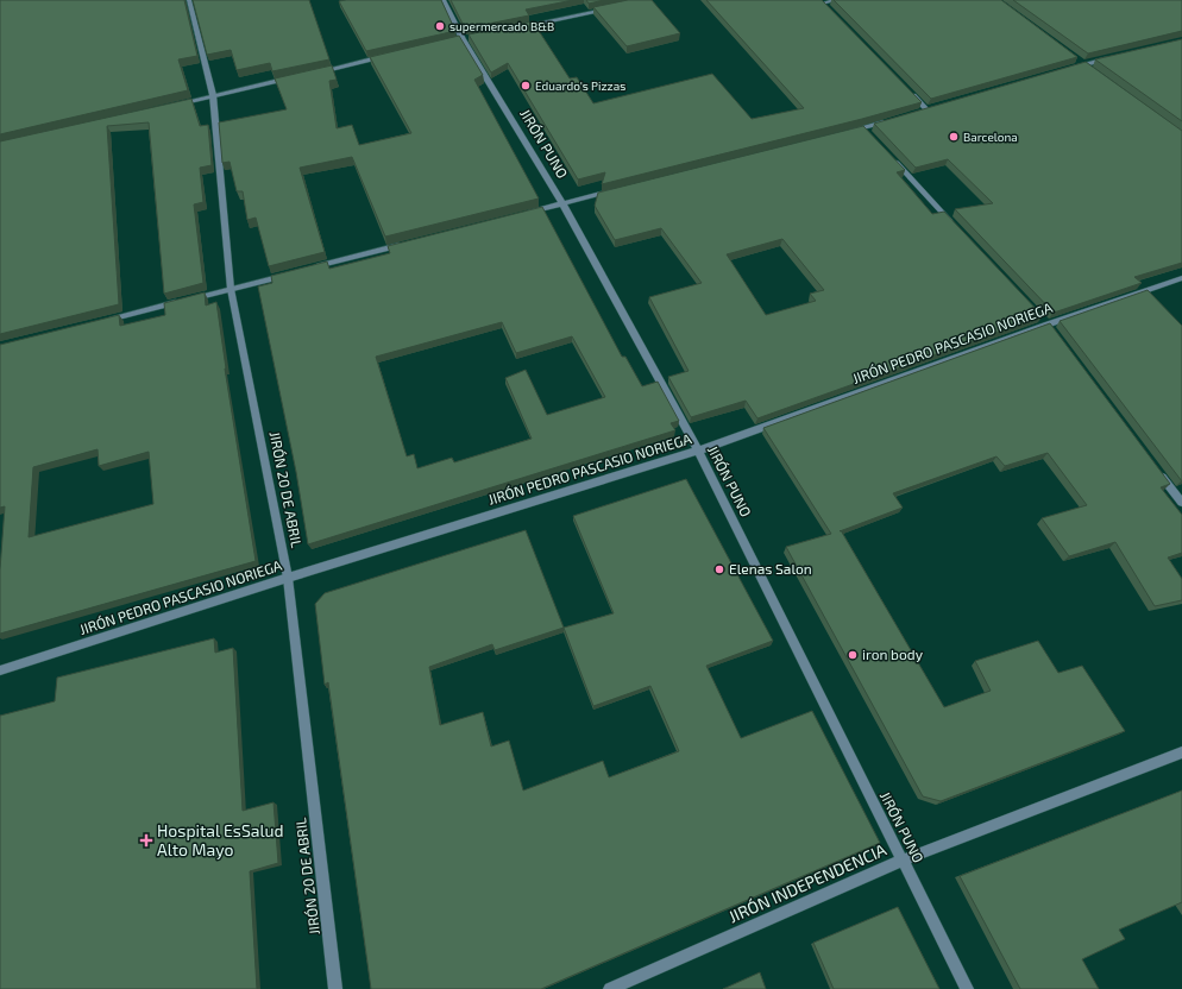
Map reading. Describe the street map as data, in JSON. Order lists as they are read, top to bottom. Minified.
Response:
{"streets":{"street":["JIRÓN PUNO","JIRÓN PEDRO PASCASIO NORIEGA","JIRÓN 20 DE ABRIL","JIRÓN INDEPENDENCIA"]},"crossings":[["JIRÓN PUNO","JIRÓN PEDRO PASCASIO NORIEGA"],["JIRÓN PUNO","JIRÓN INDEPENDENCIA"],["JIRÓN PEDRO PASCASIO NORIEGA","JIRÓN 20 DE ABRIL"]],"places":{"other":["supermercado B&B","Eduardo's Pizzas","Barcelona","Elenas Salon","iron body"],"health":["Hospital EsSalud Alto Mayo"]}}
